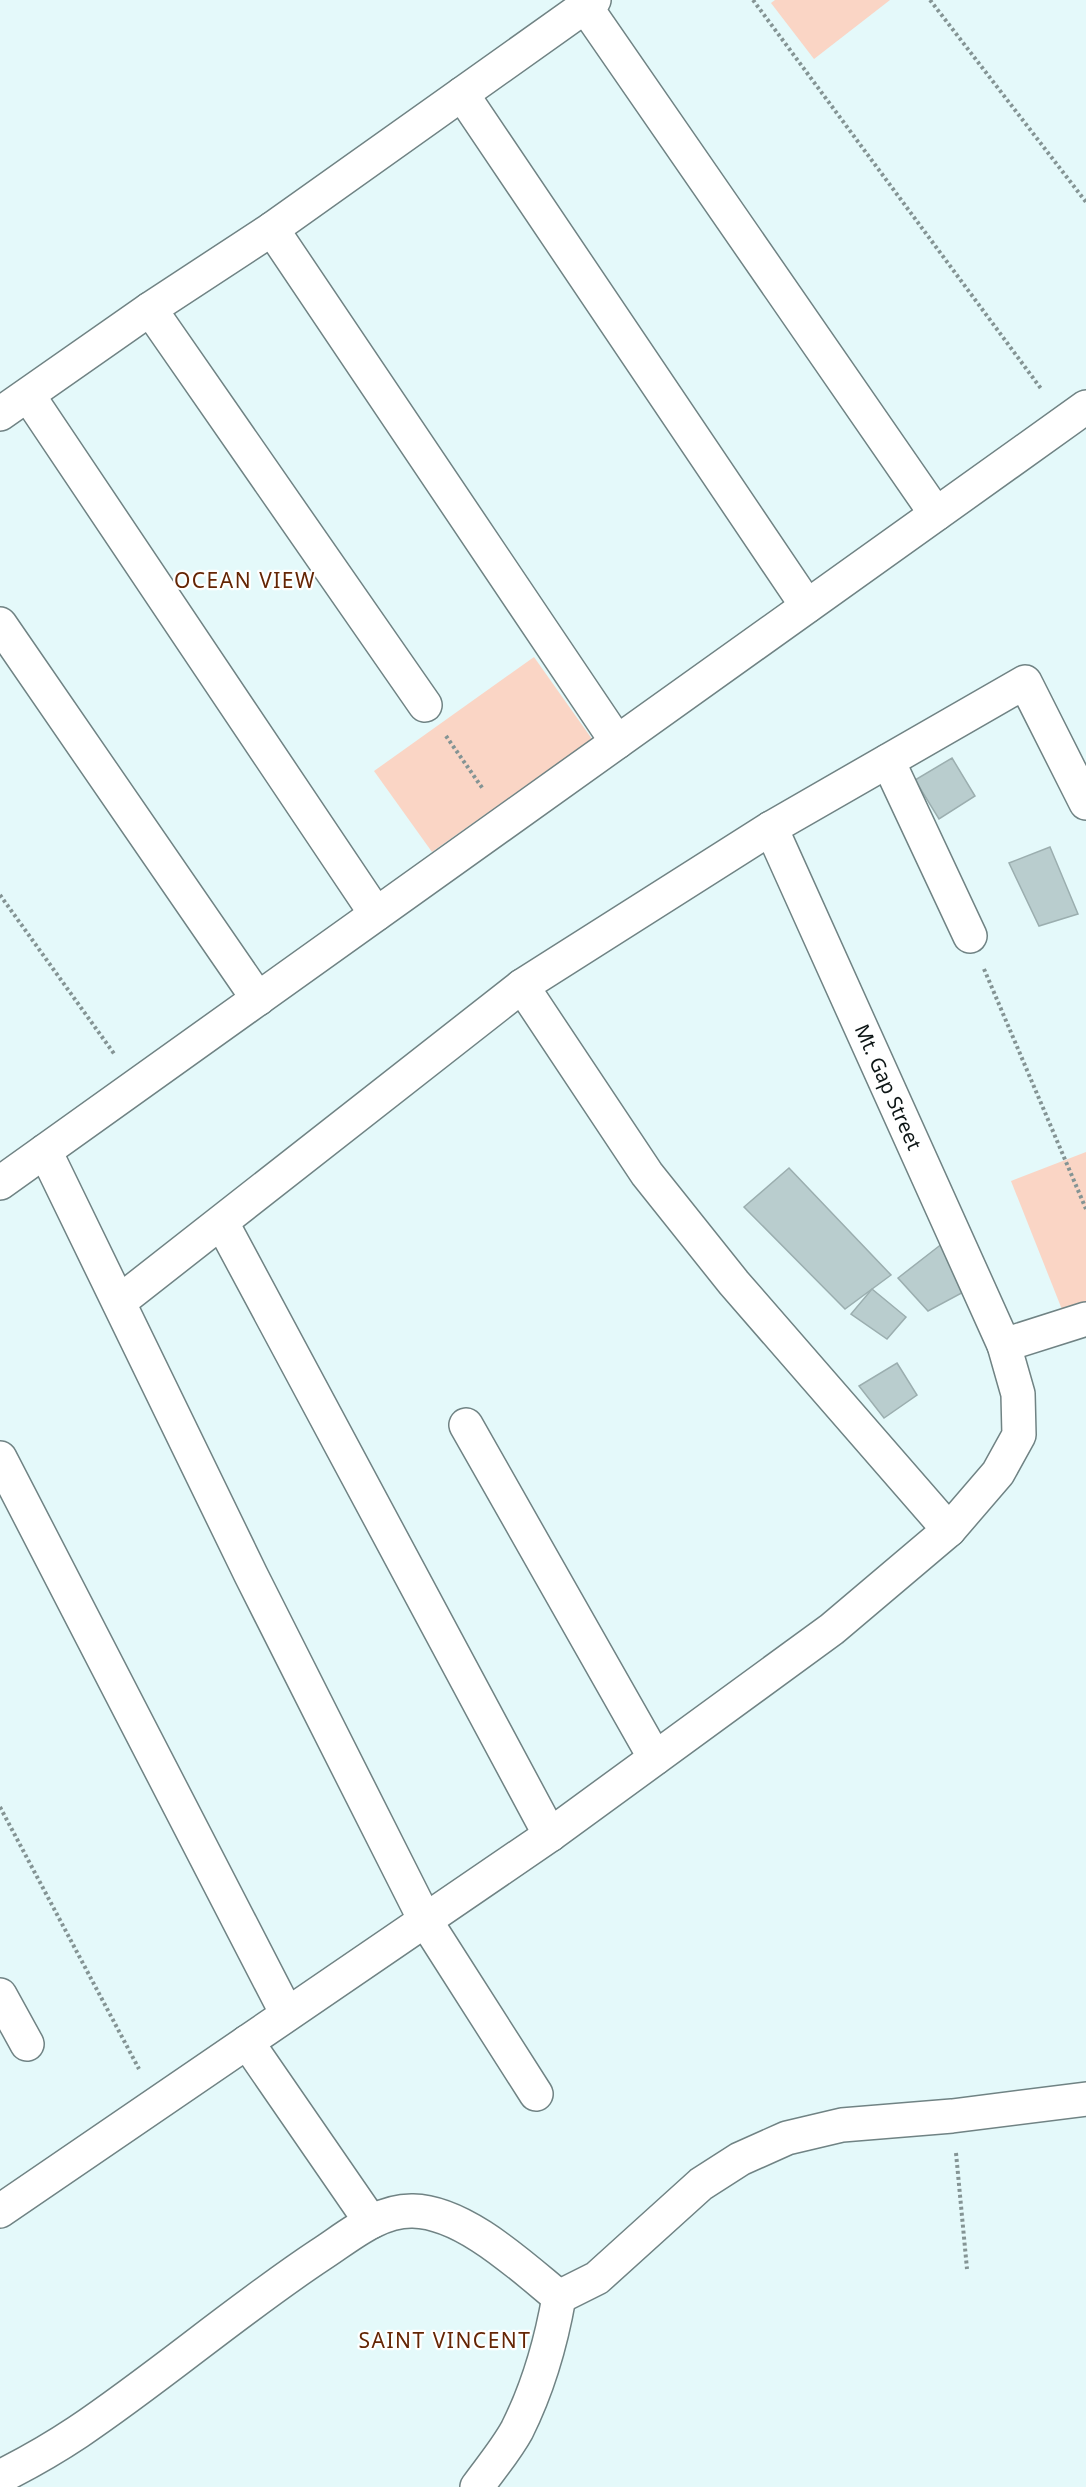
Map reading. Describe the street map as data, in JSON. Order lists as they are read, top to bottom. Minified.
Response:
{"streets":{"street":["Mt. Gap Street"]},"districts":["OCEAN VIEW","SAINT VINCENT"]}
